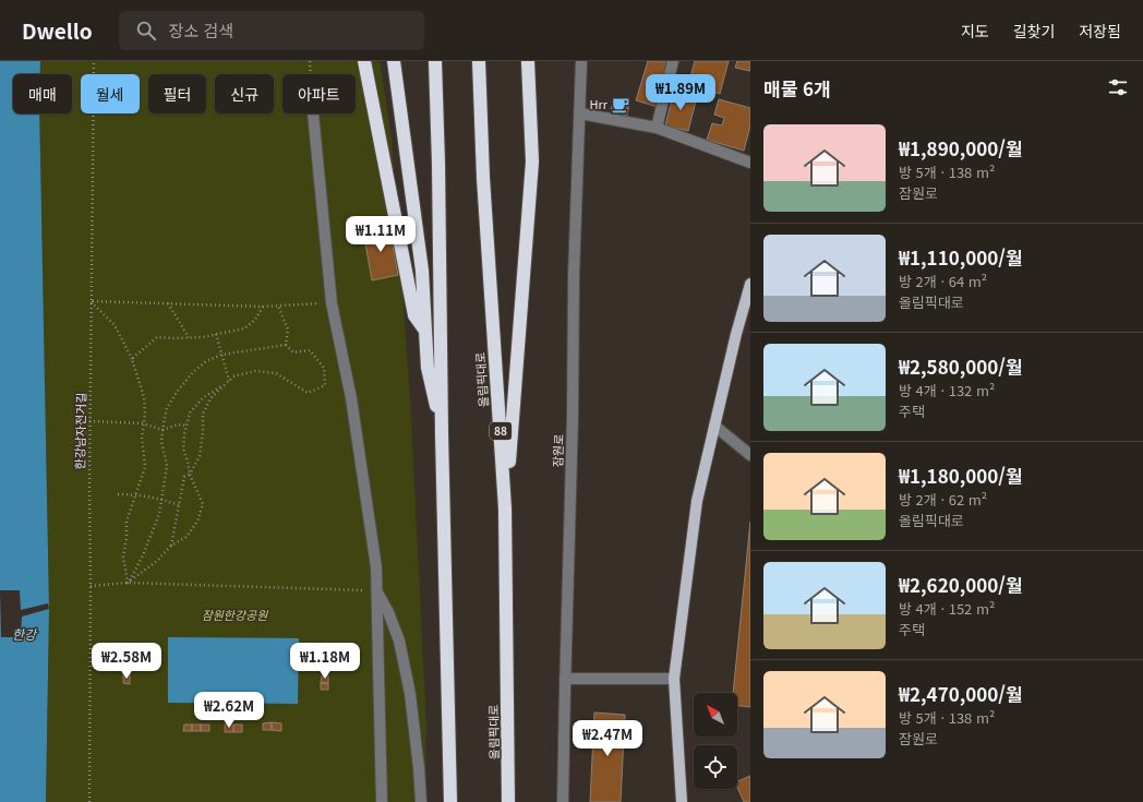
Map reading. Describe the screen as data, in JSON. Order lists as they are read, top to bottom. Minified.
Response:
{"streets":{"highway":["올림픽대로","88"],"street":["잠원로"],"path":["한강남자전거길"]},"water":["한강"],"parks":["잠원한강공원"],"places":{"cafe":["Hrr"]},"north":"top left","page":{"header":"Dwello","search":"장소 검색","nav":["지도","길찾기","저장됨"],"heading":"매물 6개","price":["₩1.89M","₩1.11M","₩2.58M","₩1.18M","₩2.62M","₩2.47M"],"chip":["매매","월세","필터","신규","아파트"],"list":[{"name":"₩1,890,000/월","note":"방 5개 · 138 m² · 잠원로"},{"name":"₩1,110,000/월","note":"방 2개 · 64 m² · 올림픽대로"},{"name":"₩2,580,000/월","note":"방 4개 · 132 m² · 주택"},{"name":"₩1,180,000/월","note":"방 2개 · 62 m² · 올림픽대로"},{"name":"₩2,620,000/월","note":"방 4개 · 152 m² · 주택"},{"name":"₩2,470,000/월","note":"방 5개 · 138 m² · 잠원로"}]}}
